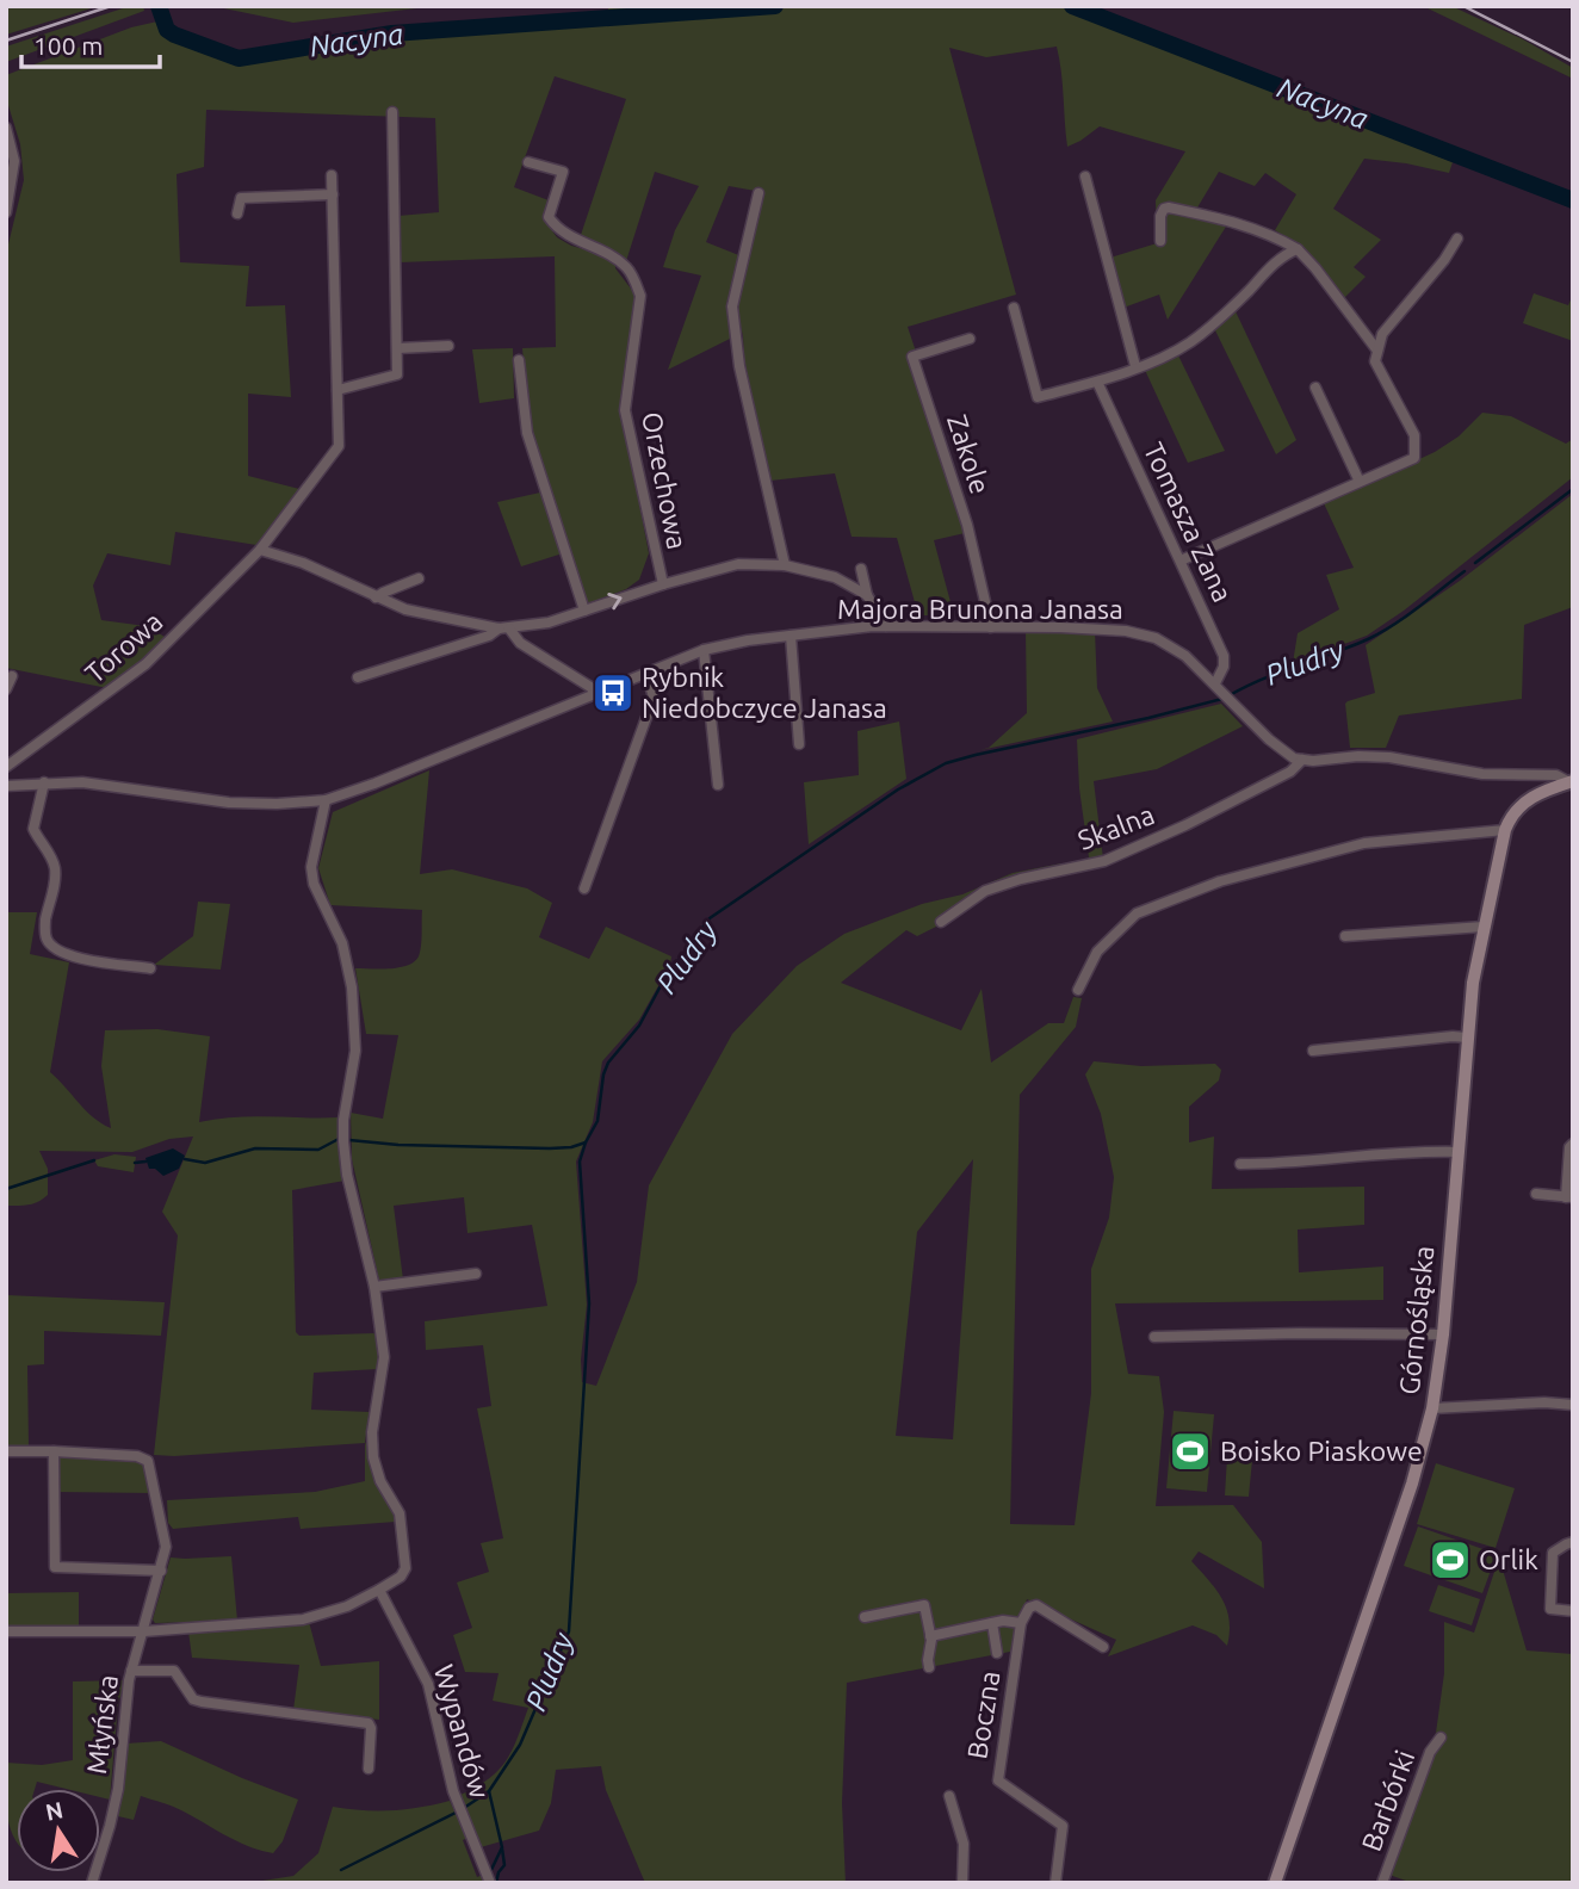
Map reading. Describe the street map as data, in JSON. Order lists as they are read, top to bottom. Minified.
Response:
{"streets":{"street":["Zakole","Orzechowa","Tomasza Zana","Majora Brunona Janasa","Torowa","Skalna","Górnośląska","Boczna","Młyńska","Wypandów","Barbórki"]},"crossings":[["Zakole","Majora Brunona Janasa"],["Orzechowa","Majora Brunona Janasa"],["Orzechowa","Torowa"],["Tomasza Zana","Majora Brunona Janasa"],["Majora Brunona Janasa","Skalna"]],"water":["Nacyna","Pludry"],"places":{"bus stop":["Rybnik Niedobczyce Janasa"],"sports":["Boisko Piaskowe","Orlik"]},"scale_bar":"100 m","north":"top"}
